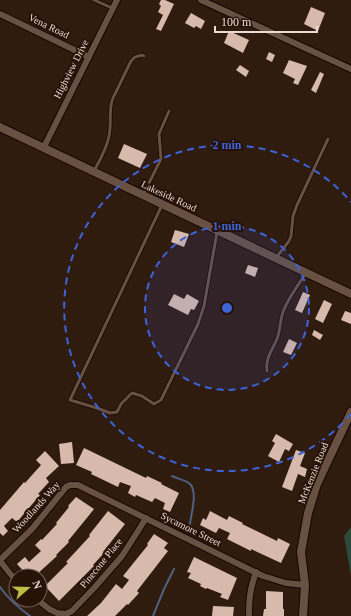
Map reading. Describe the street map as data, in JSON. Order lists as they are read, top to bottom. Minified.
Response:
{"streets":{"street":["Vena Road","Highview Drive","Lakeside Road","McKenzie Road","Woodlands Way","Sycamore Street","Pinecone Place"]},"crossings":[["Vena Road","Highview Drive"],["Highview Drive","Lakeside Road"],["McKenzie Road","Sycamore Street"],["Woodlands Way","Sycamore Street"],["Sycamore Street","Pinecone Place"]],"scale_bar":"100 m","north":"right","rings":["2 min","1 min"]}
